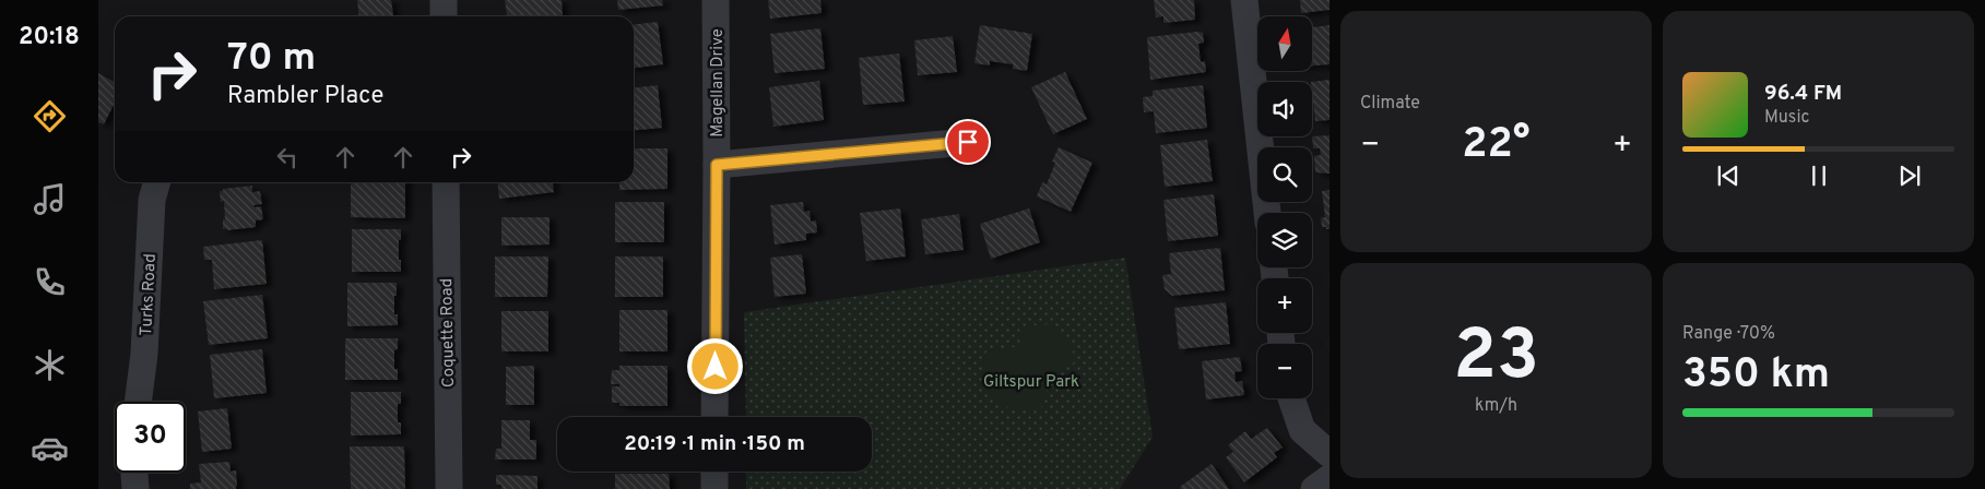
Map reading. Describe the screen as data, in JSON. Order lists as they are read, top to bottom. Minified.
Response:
{"streets":{"street":["Magellan Drive","Turks Road","Coquette Road"]},"parks":["Giltspur Park"],"north":"top","page":{"tabs":"20:18","tile":["Climate",["23","km/h"],["Range · 70%","350 km"]],"map_buttons":["+","−"],"turn":["70 m","Rambler Place"],"song":["96.4 FM","Music"],"heat":["−","22°","+"],"limit":"30","trip":"20:19 · 1 min · 150 m"}}
